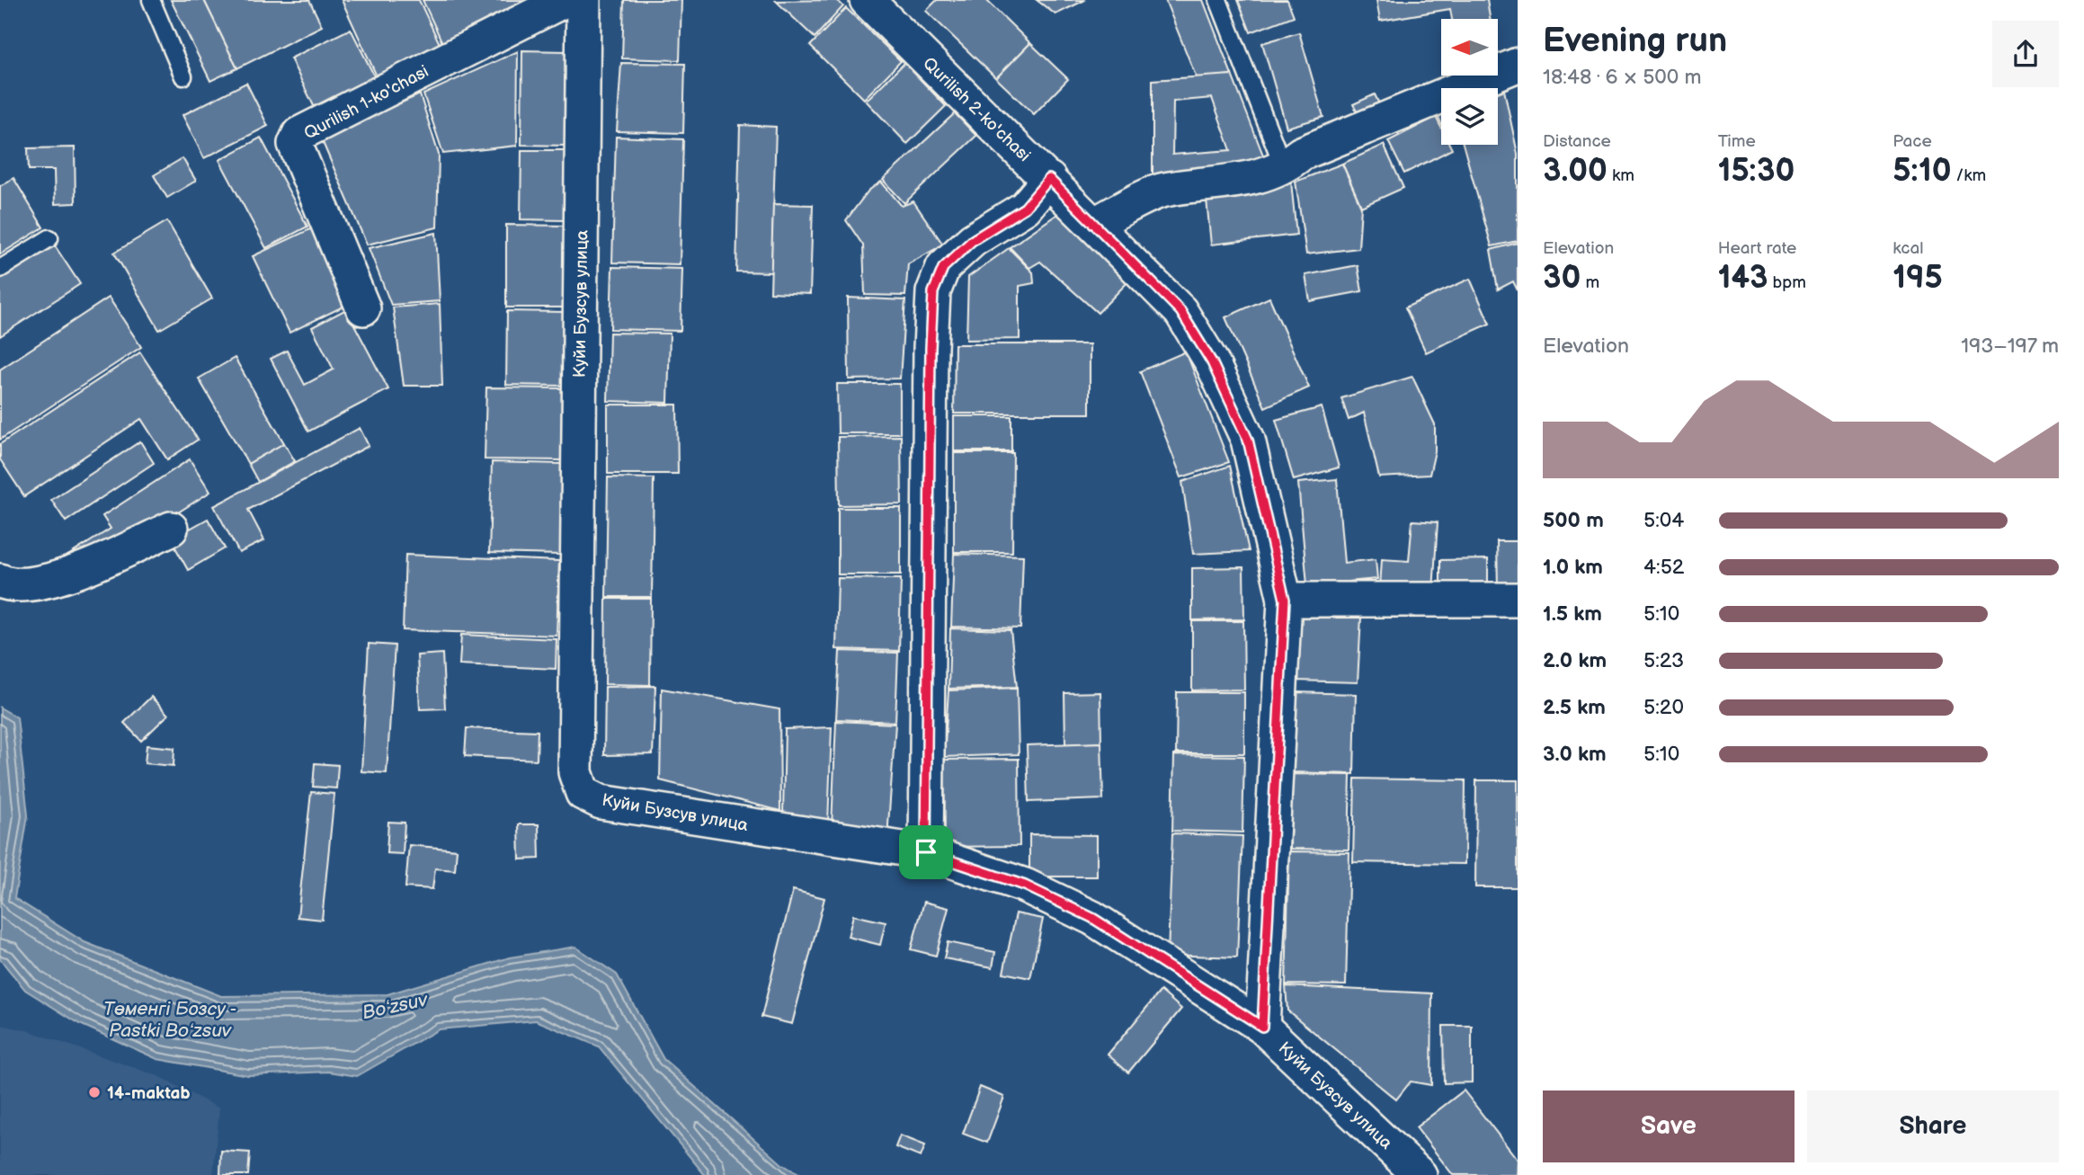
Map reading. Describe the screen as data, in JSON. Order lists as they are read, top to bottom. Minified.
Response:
{"streets":{"street":["Qurilish 1-ko'chasi","Qurilish 2-ko'chasi","Куйи Бузсув улица"]},"crossings":[["Qurilish 2-ko'chasi","Куйи Бузсув улица"]],"water":["Boʻzsuv","Төменгі Бозсу - Pastki Boʻzsuv"],"places":["14-maktab"],"north":"left","page":{"heading":["Evening run","18:48 · 6 × 500 m"],"stats":[["Distance","3.00 km"],["Time","15:30"],["Pace","5:10 /km"],["Elevation","30 m"],["Heart rate","143 bpm"],["kcal","195"]],"chart":["Elevation","193–197 m"],"list":[{"name":"500 m","note":"5:04"},{"name":"1.0 km","note":"4:52"},{"name":"1.5 km","note":"5:10"},{"name":"2.0 km","note":"5:23"},{"name":"2.5 km","note":"5:20"},{"name":"3.0 km","note":"5:10"}],"buttons":["Save","Share"]}}
